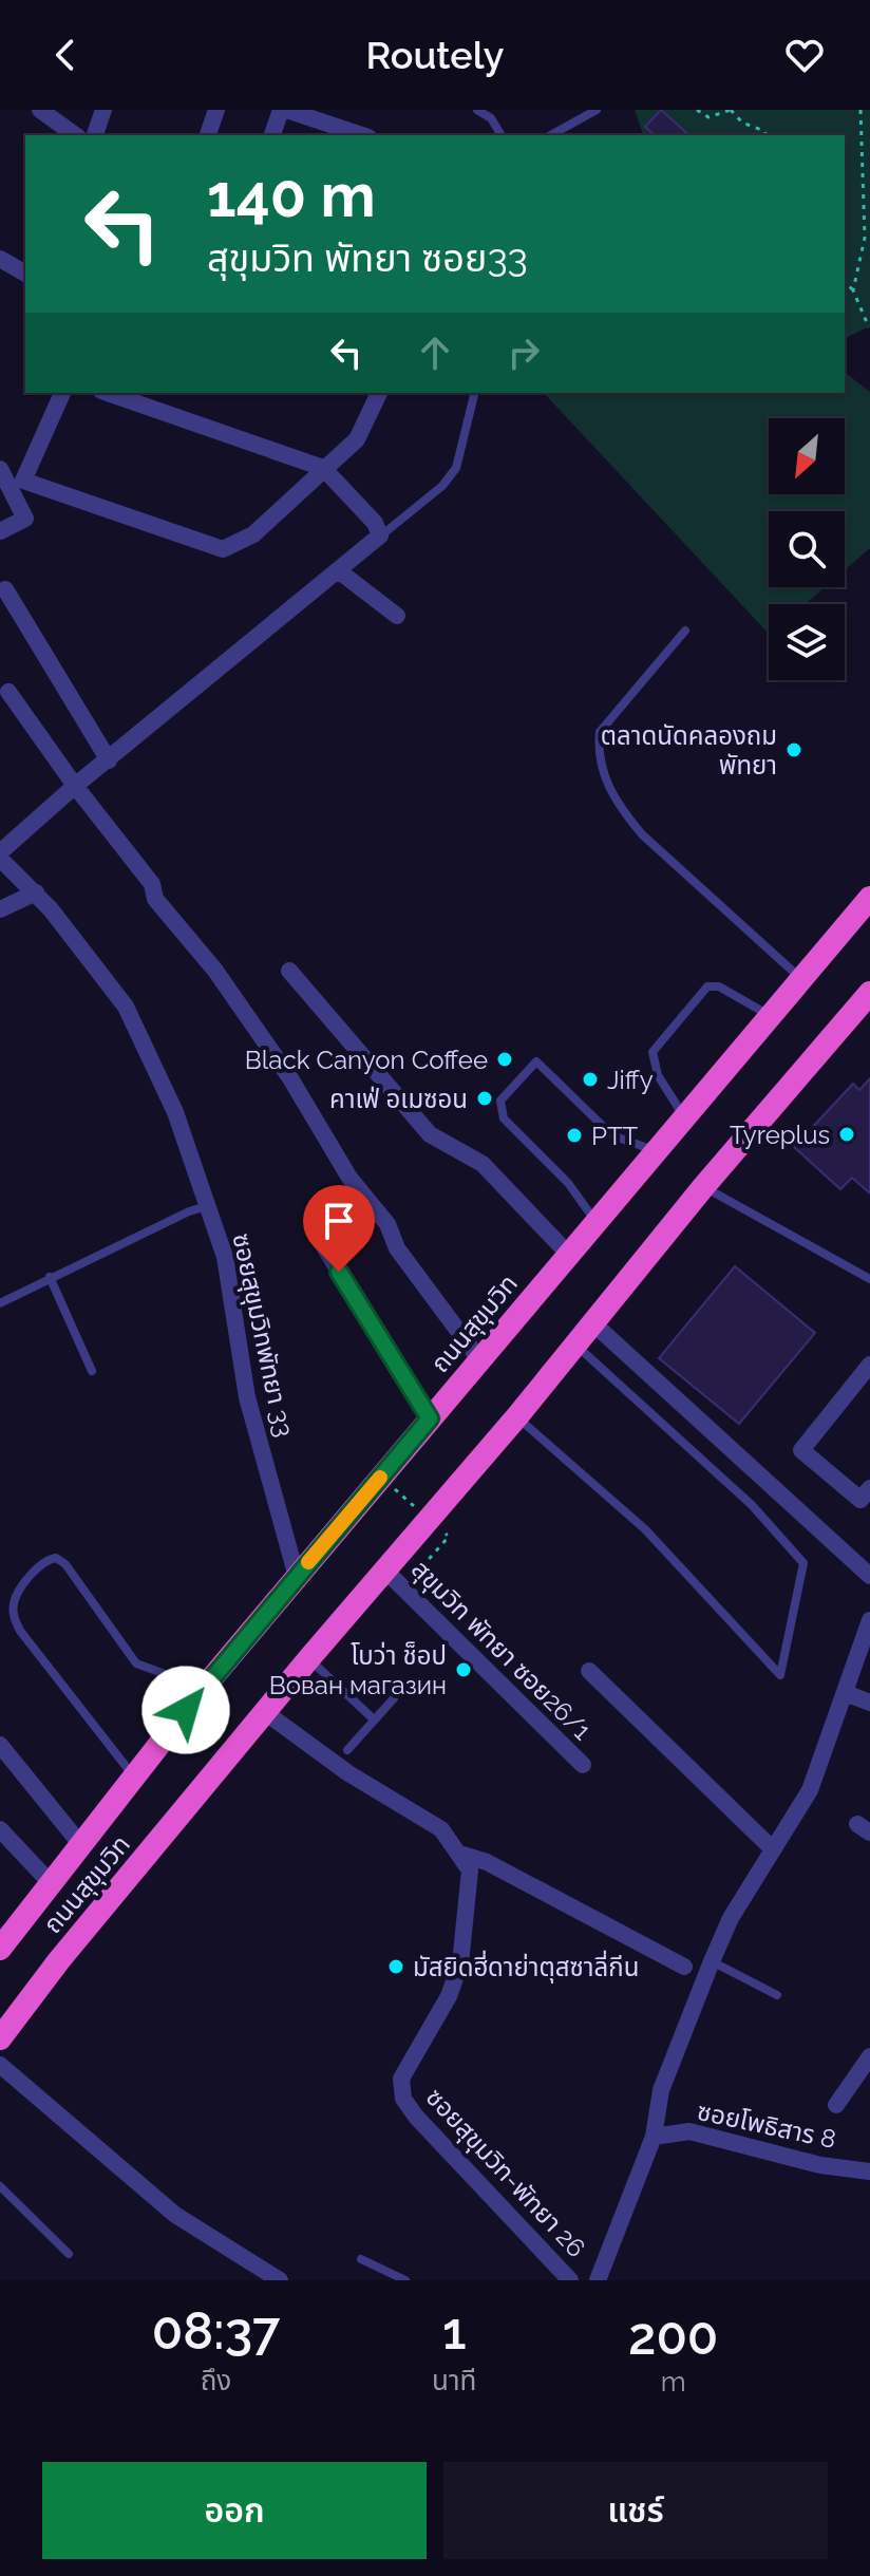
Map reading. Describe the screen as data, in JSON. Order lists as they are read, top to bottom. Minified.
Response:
{"streets":{"highway":["ถนนสุขุมวิท"],"street":["ซอยสุขุมวิทพัทยา 33","สุขุมวิท พัทยา ซอย26/1","ซอยโพธิสาร 8","ซอยสุขุมวิท-พัทยา 26"]},"crossings":[["ถนนสุขุมวิท","ซอยสุขุมวิทพัทยา 33"],["ถนนสุขุมวิท","สุขุมวิท พัทยา ซอย26/1"]],"places":["ตลาดนัดคลองถม พัทยา","Black Canyon Coffee","Jiffy","คาเฟ่ อเมซอน","Tyreplus","PTT","โบว่า ช็อป Вован магазин","มัสยิดฮี่ดาย่าตุสซาลี่กีน"],"north":"bottom left","page":{"header":"Routely","turn":["140 m","สุขุมวิท พัทยา ซอย33"],"eta":["08:37","ถึง","1","นาที","200","m"],"buttons":["ออก","แชร์"]}}
